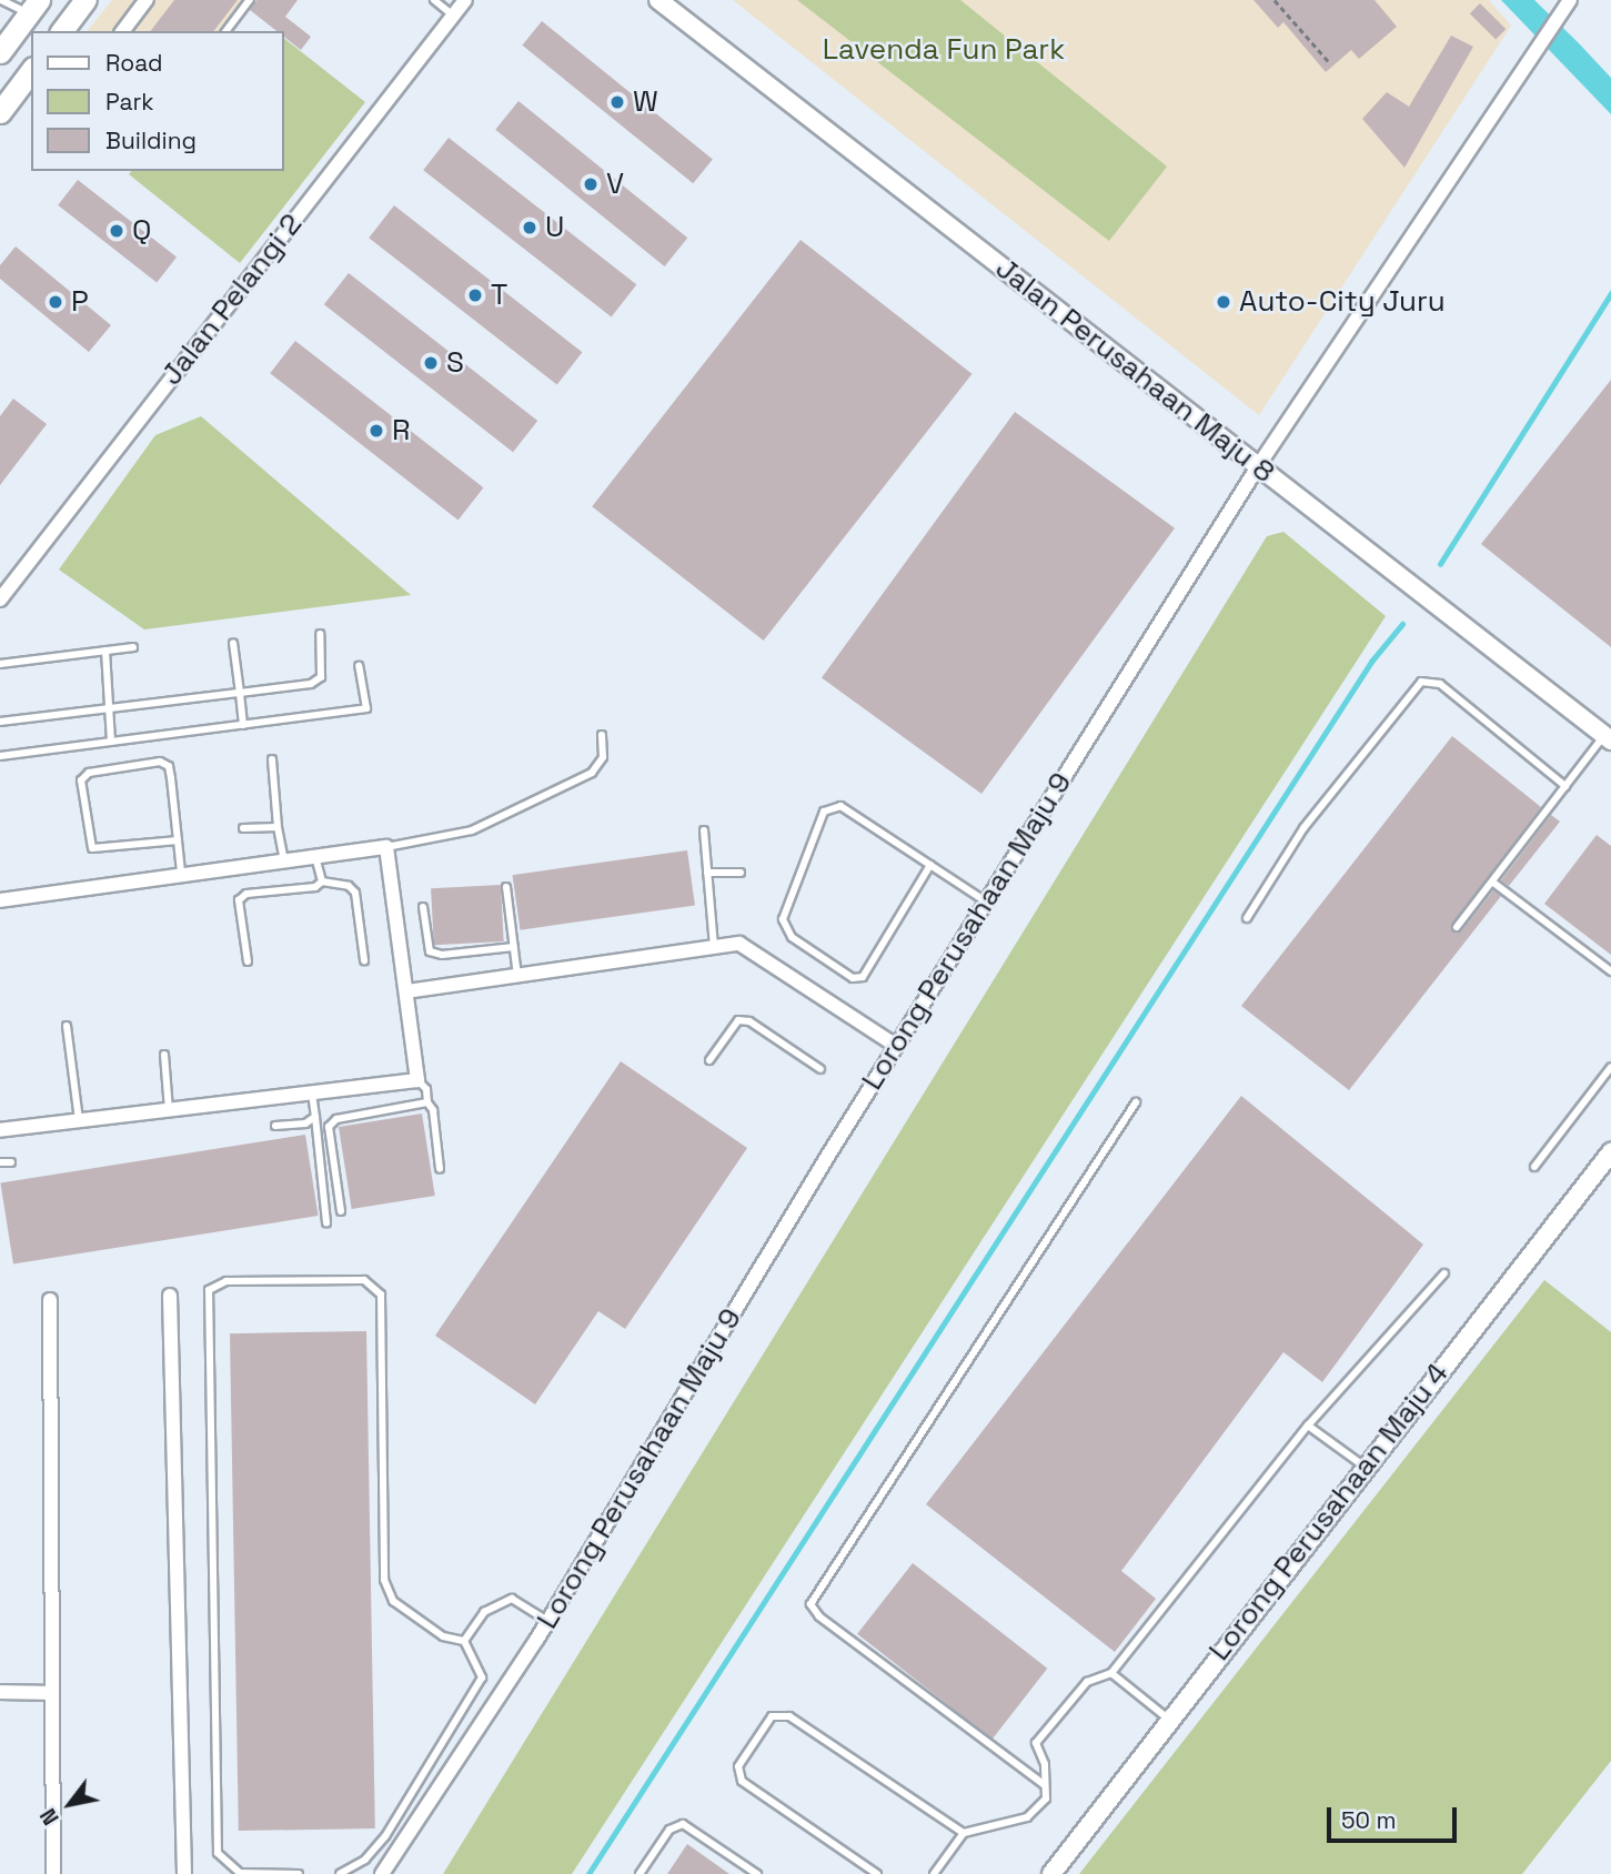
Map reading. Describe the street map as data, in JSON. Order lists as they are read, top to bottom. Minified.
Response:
{"streets":{"street":["Jalan Pelangi 2","Jalan Perusahaan Maju 8","Lorong Perusahaan Maju 9","Lorong Perusahaan Maju 4"]},"crossings":[["Jalan Perusahaan Maju 8","Lorong Perusahaan Maju 9"]],"parks":["Lavenda Fun Park"],"places":["W","V","U","Q","T","P","Auto-City Juru","S","R"],"legend":["Road","Park","Building"],"scale_bar":"50 m","north":"bottom left"}
